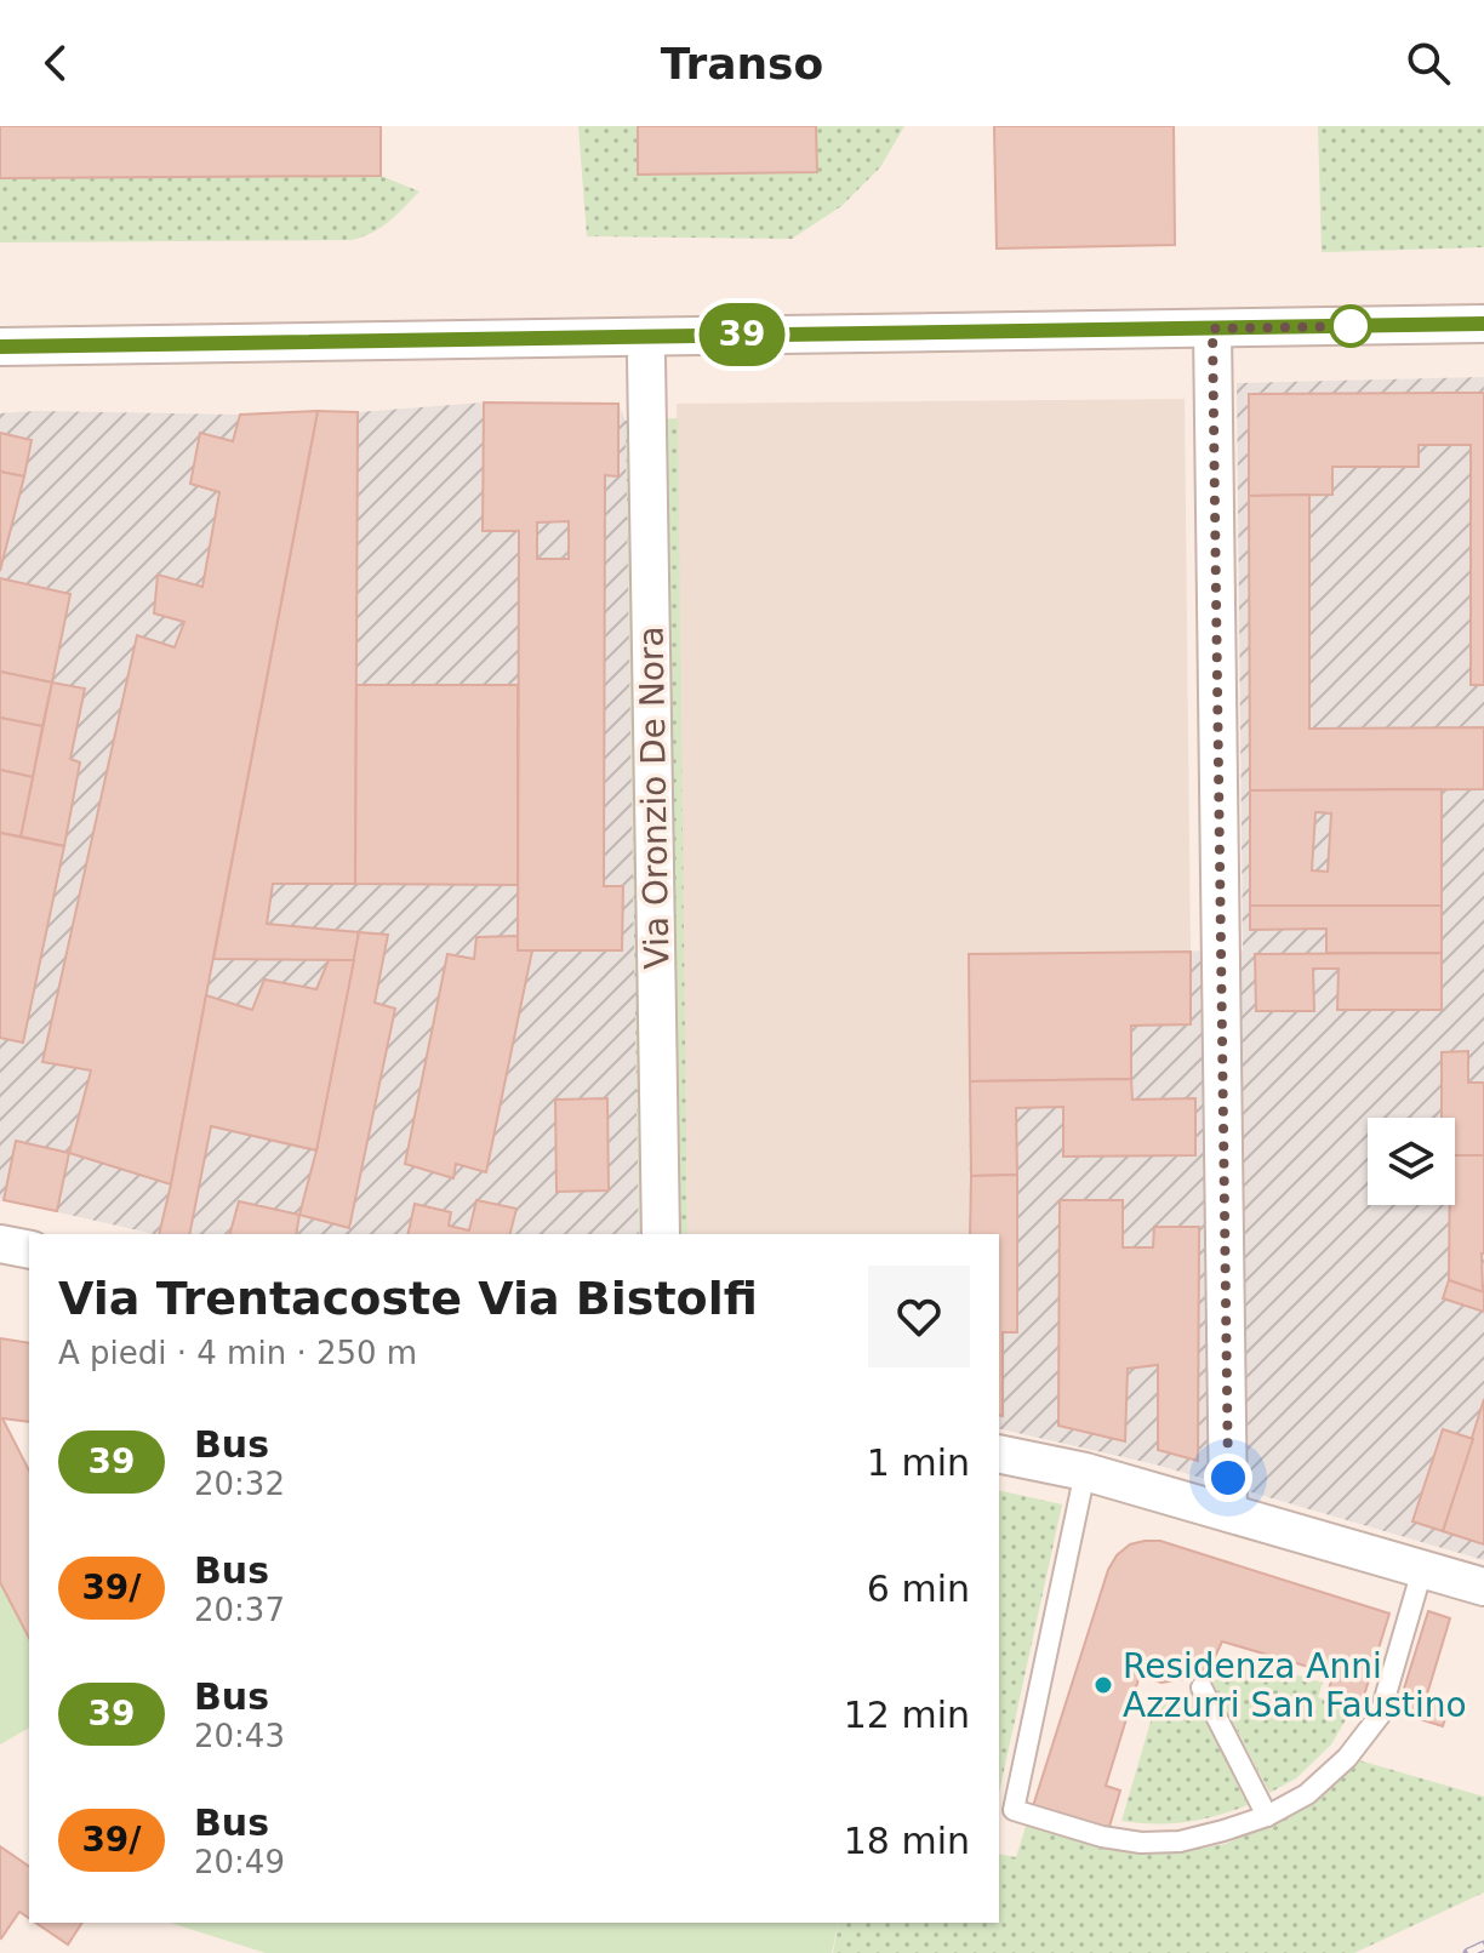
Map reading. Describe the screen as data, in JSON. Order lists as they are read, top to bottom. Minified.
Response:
{"streets":{"street":["Via Oronzio De Nora"]},"places":["Residenza Anni Azzurri San Faustino"],"lines":["bus line 39"],"page":{"header":"Transo","on_map":"39","heading":["Via Trentacoste Via Bistolfi","A piedi · 4 min · 250 m"],"list":[{"mark":"39","name":"Bus","note":"20:32","value":"1 min"},{"mark":"39/","name":"Bus","note":"20:37","value":"6 min"},{"mark":"39","name":"Bus","note":"20:43","value":"12 min"},{"mark":"39/","name":"Bus","note":"20:49","value":"18 min"}]}}
